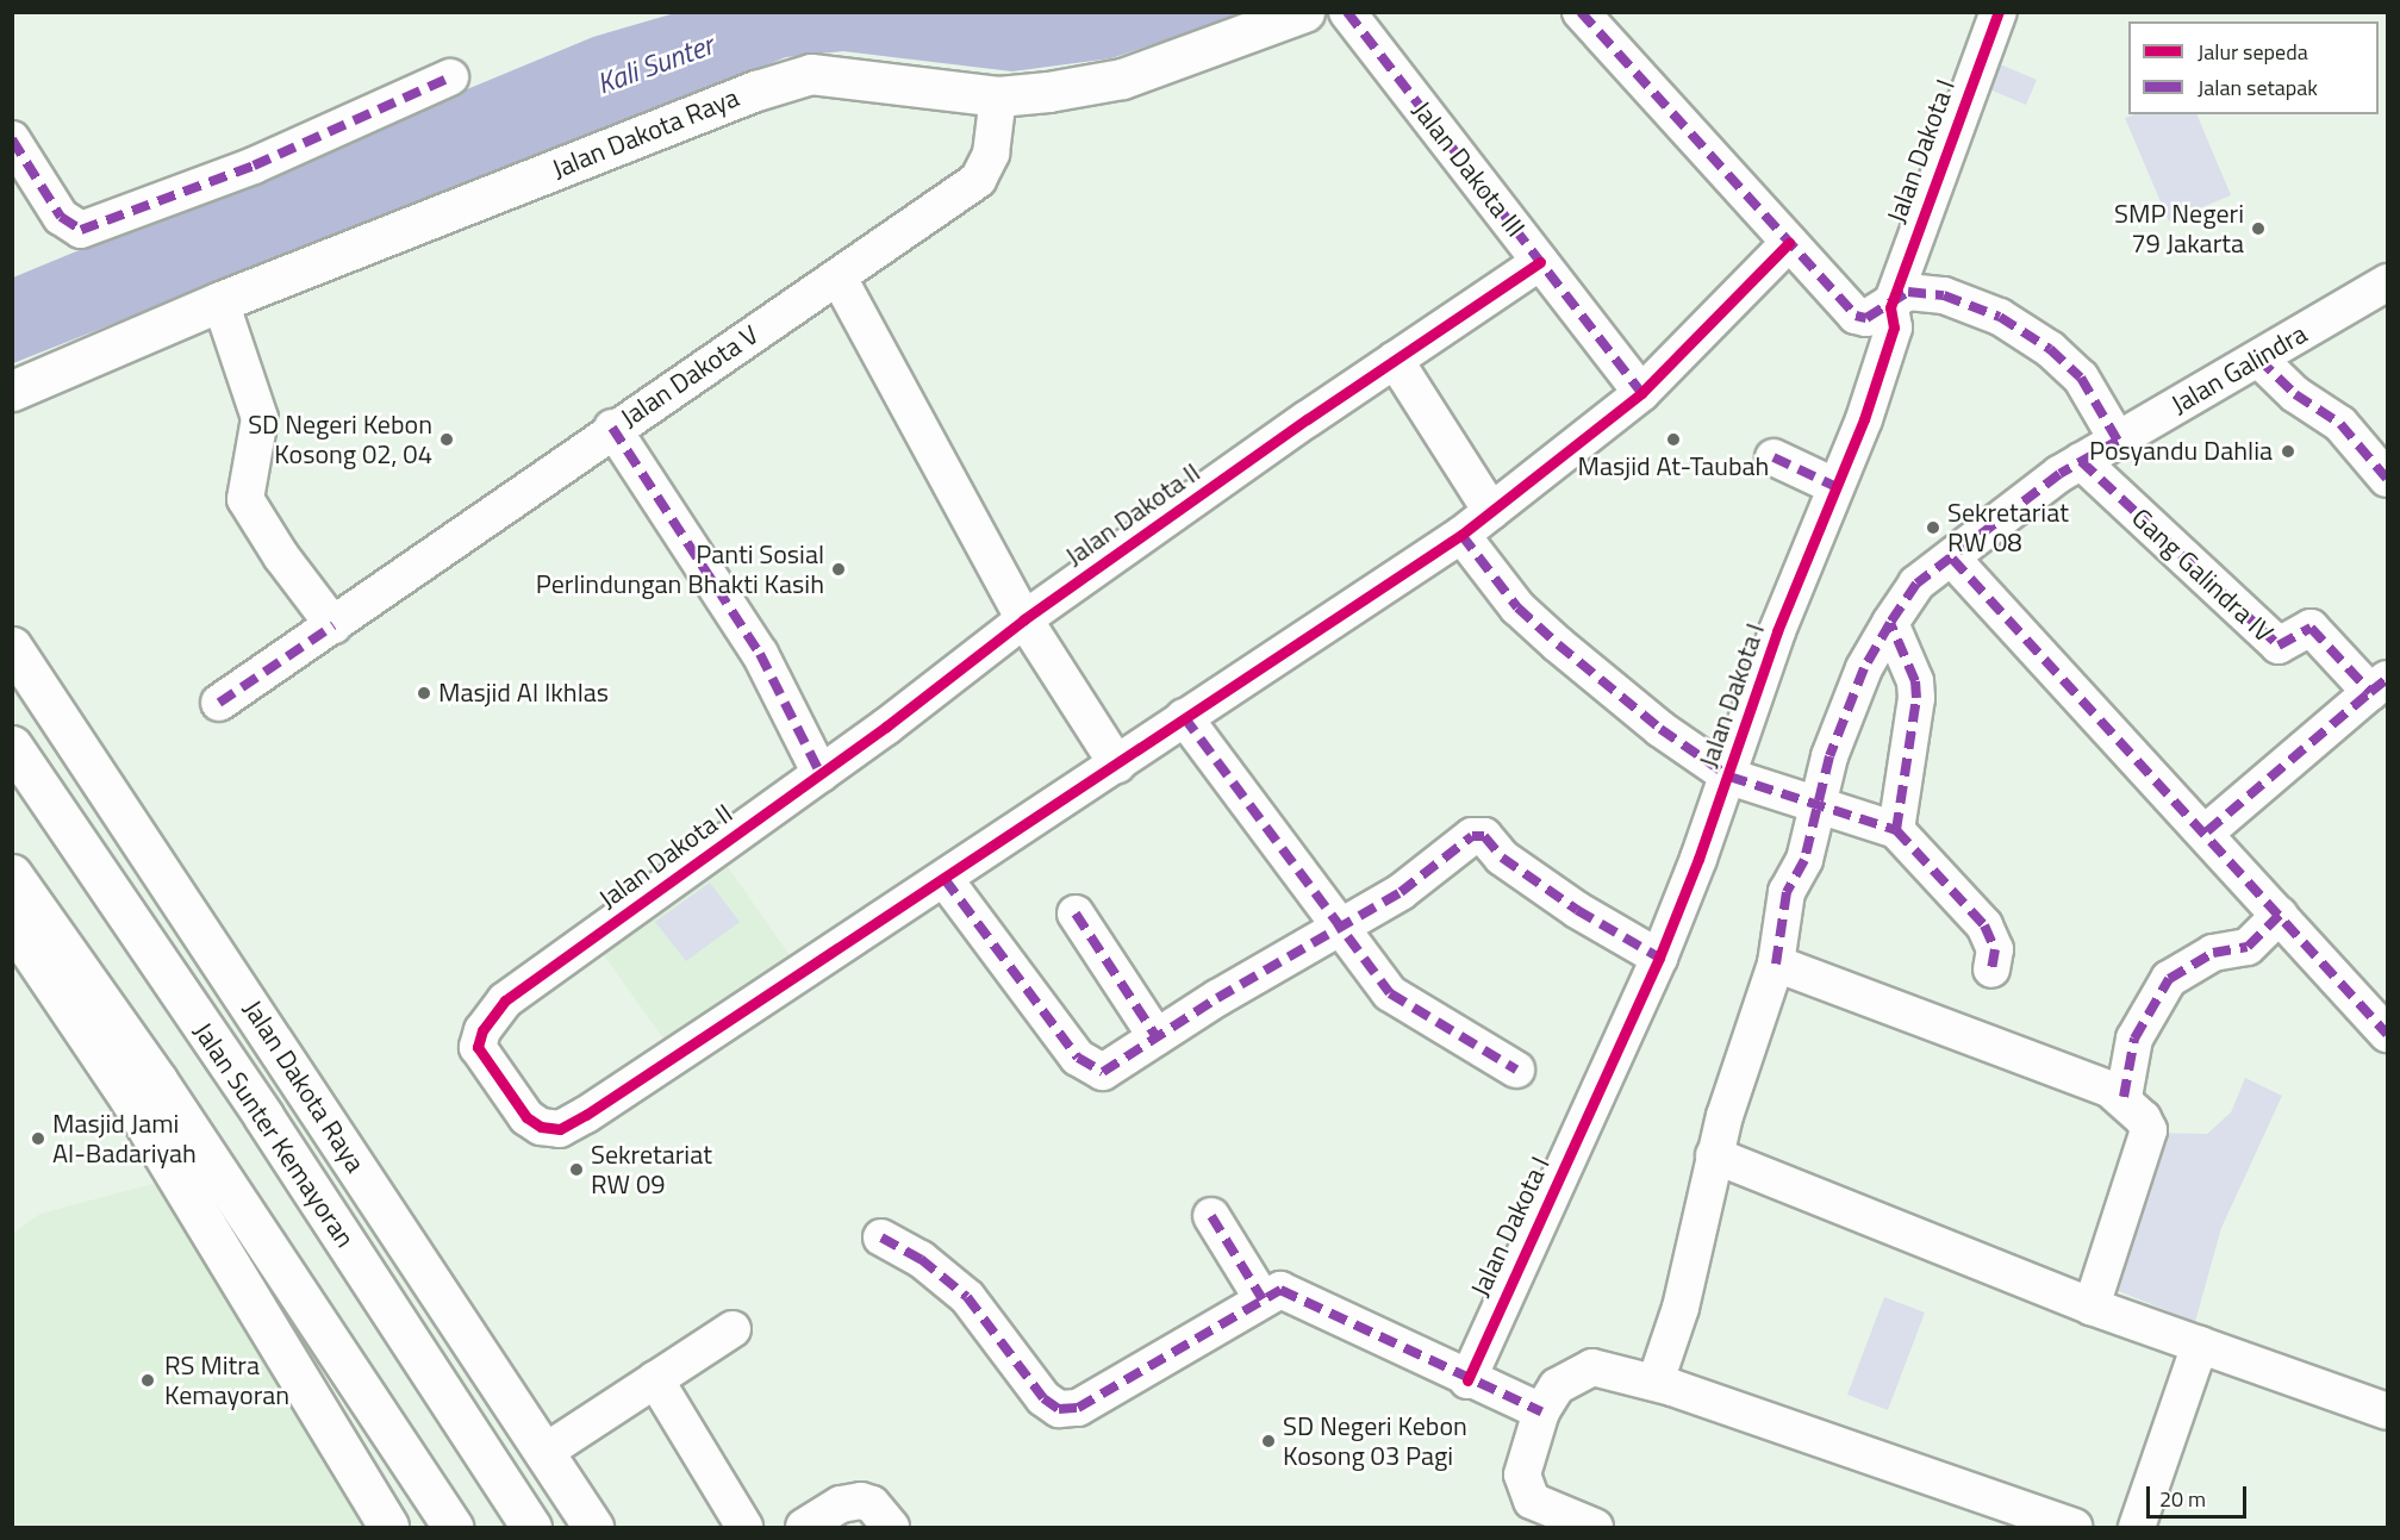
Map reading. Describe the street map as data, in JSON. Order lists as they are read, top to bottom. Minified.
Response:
{"streets":{"main road":["Jalan Dakota Raya","Jalan Sunter Kemayoran"],"street":["Jalan Dakota I","Jalan Dakota III","Jalan Galindra","Jalan Dakota V","Jalan Dakota II","Gang Galindra IV"]},"crossings":[["Jalan Dakota Raya","Jalan Dakota V"],["Jalan Dakota III","Jalan Dakota II"],["Jalan Galindra","Gang Galindra IV"]],"water":["Kali Sunter"],"places":["SMP Negeri 79 Jakarta","SD Negeri Kebon Kosong 02, 04","Masjid At-Taubah","Posyandu Dahlia","Sekretariat RW 08","Panti Sosial Perlindungan Bhakti Kasih","Masjid Al Ikhlas","Masjid Jami Al-Badariyah","Sekretariat RW 09","RS Mitra Kemayoran","SD Negeri Kebon Kosong 03 Pagi"],"legend":["Jalur sepeda","Jalan setapak"],"scale_bar":"20 m"}
